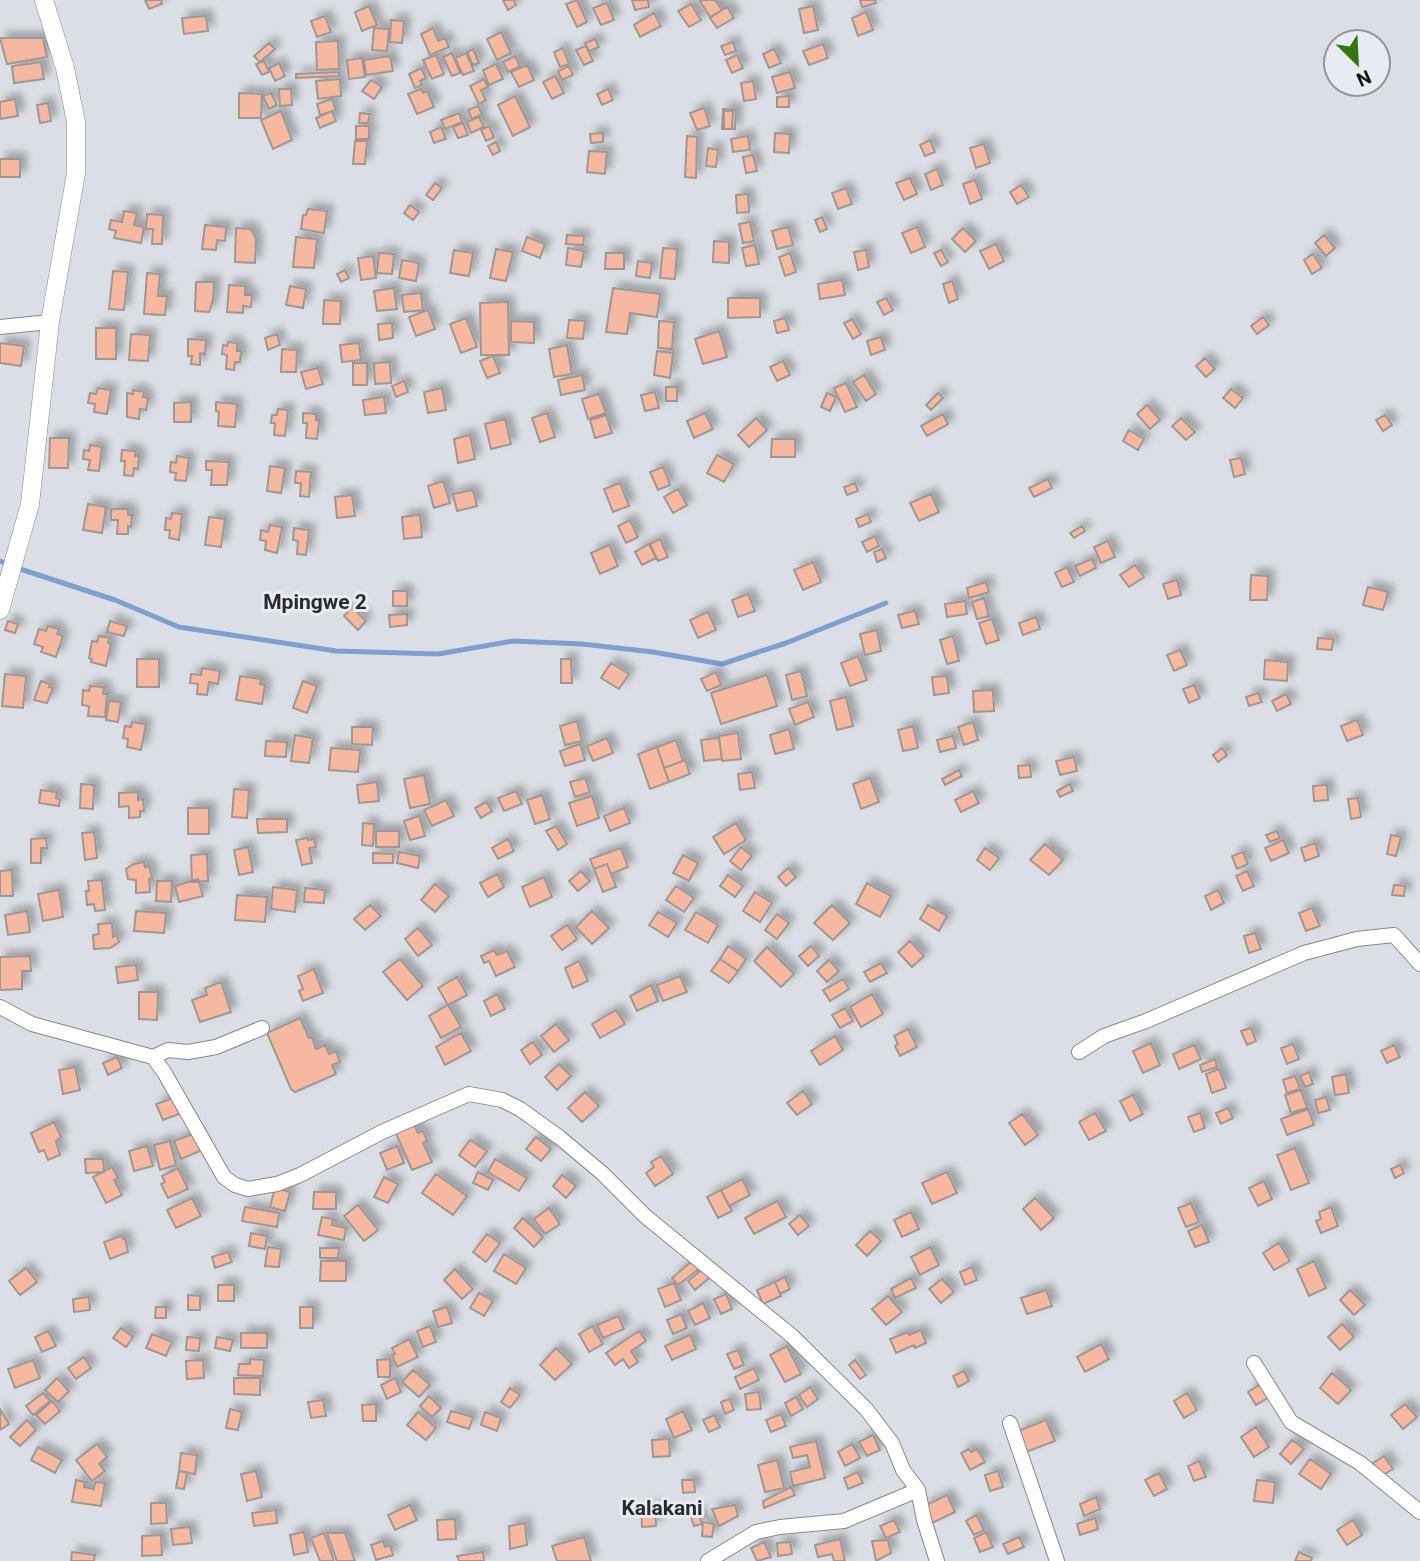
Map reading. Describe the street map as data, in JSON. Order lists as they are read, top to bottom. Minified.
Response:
{"districts":["Mpingwe 2","Kalakani"],"north":"bottom right"}
